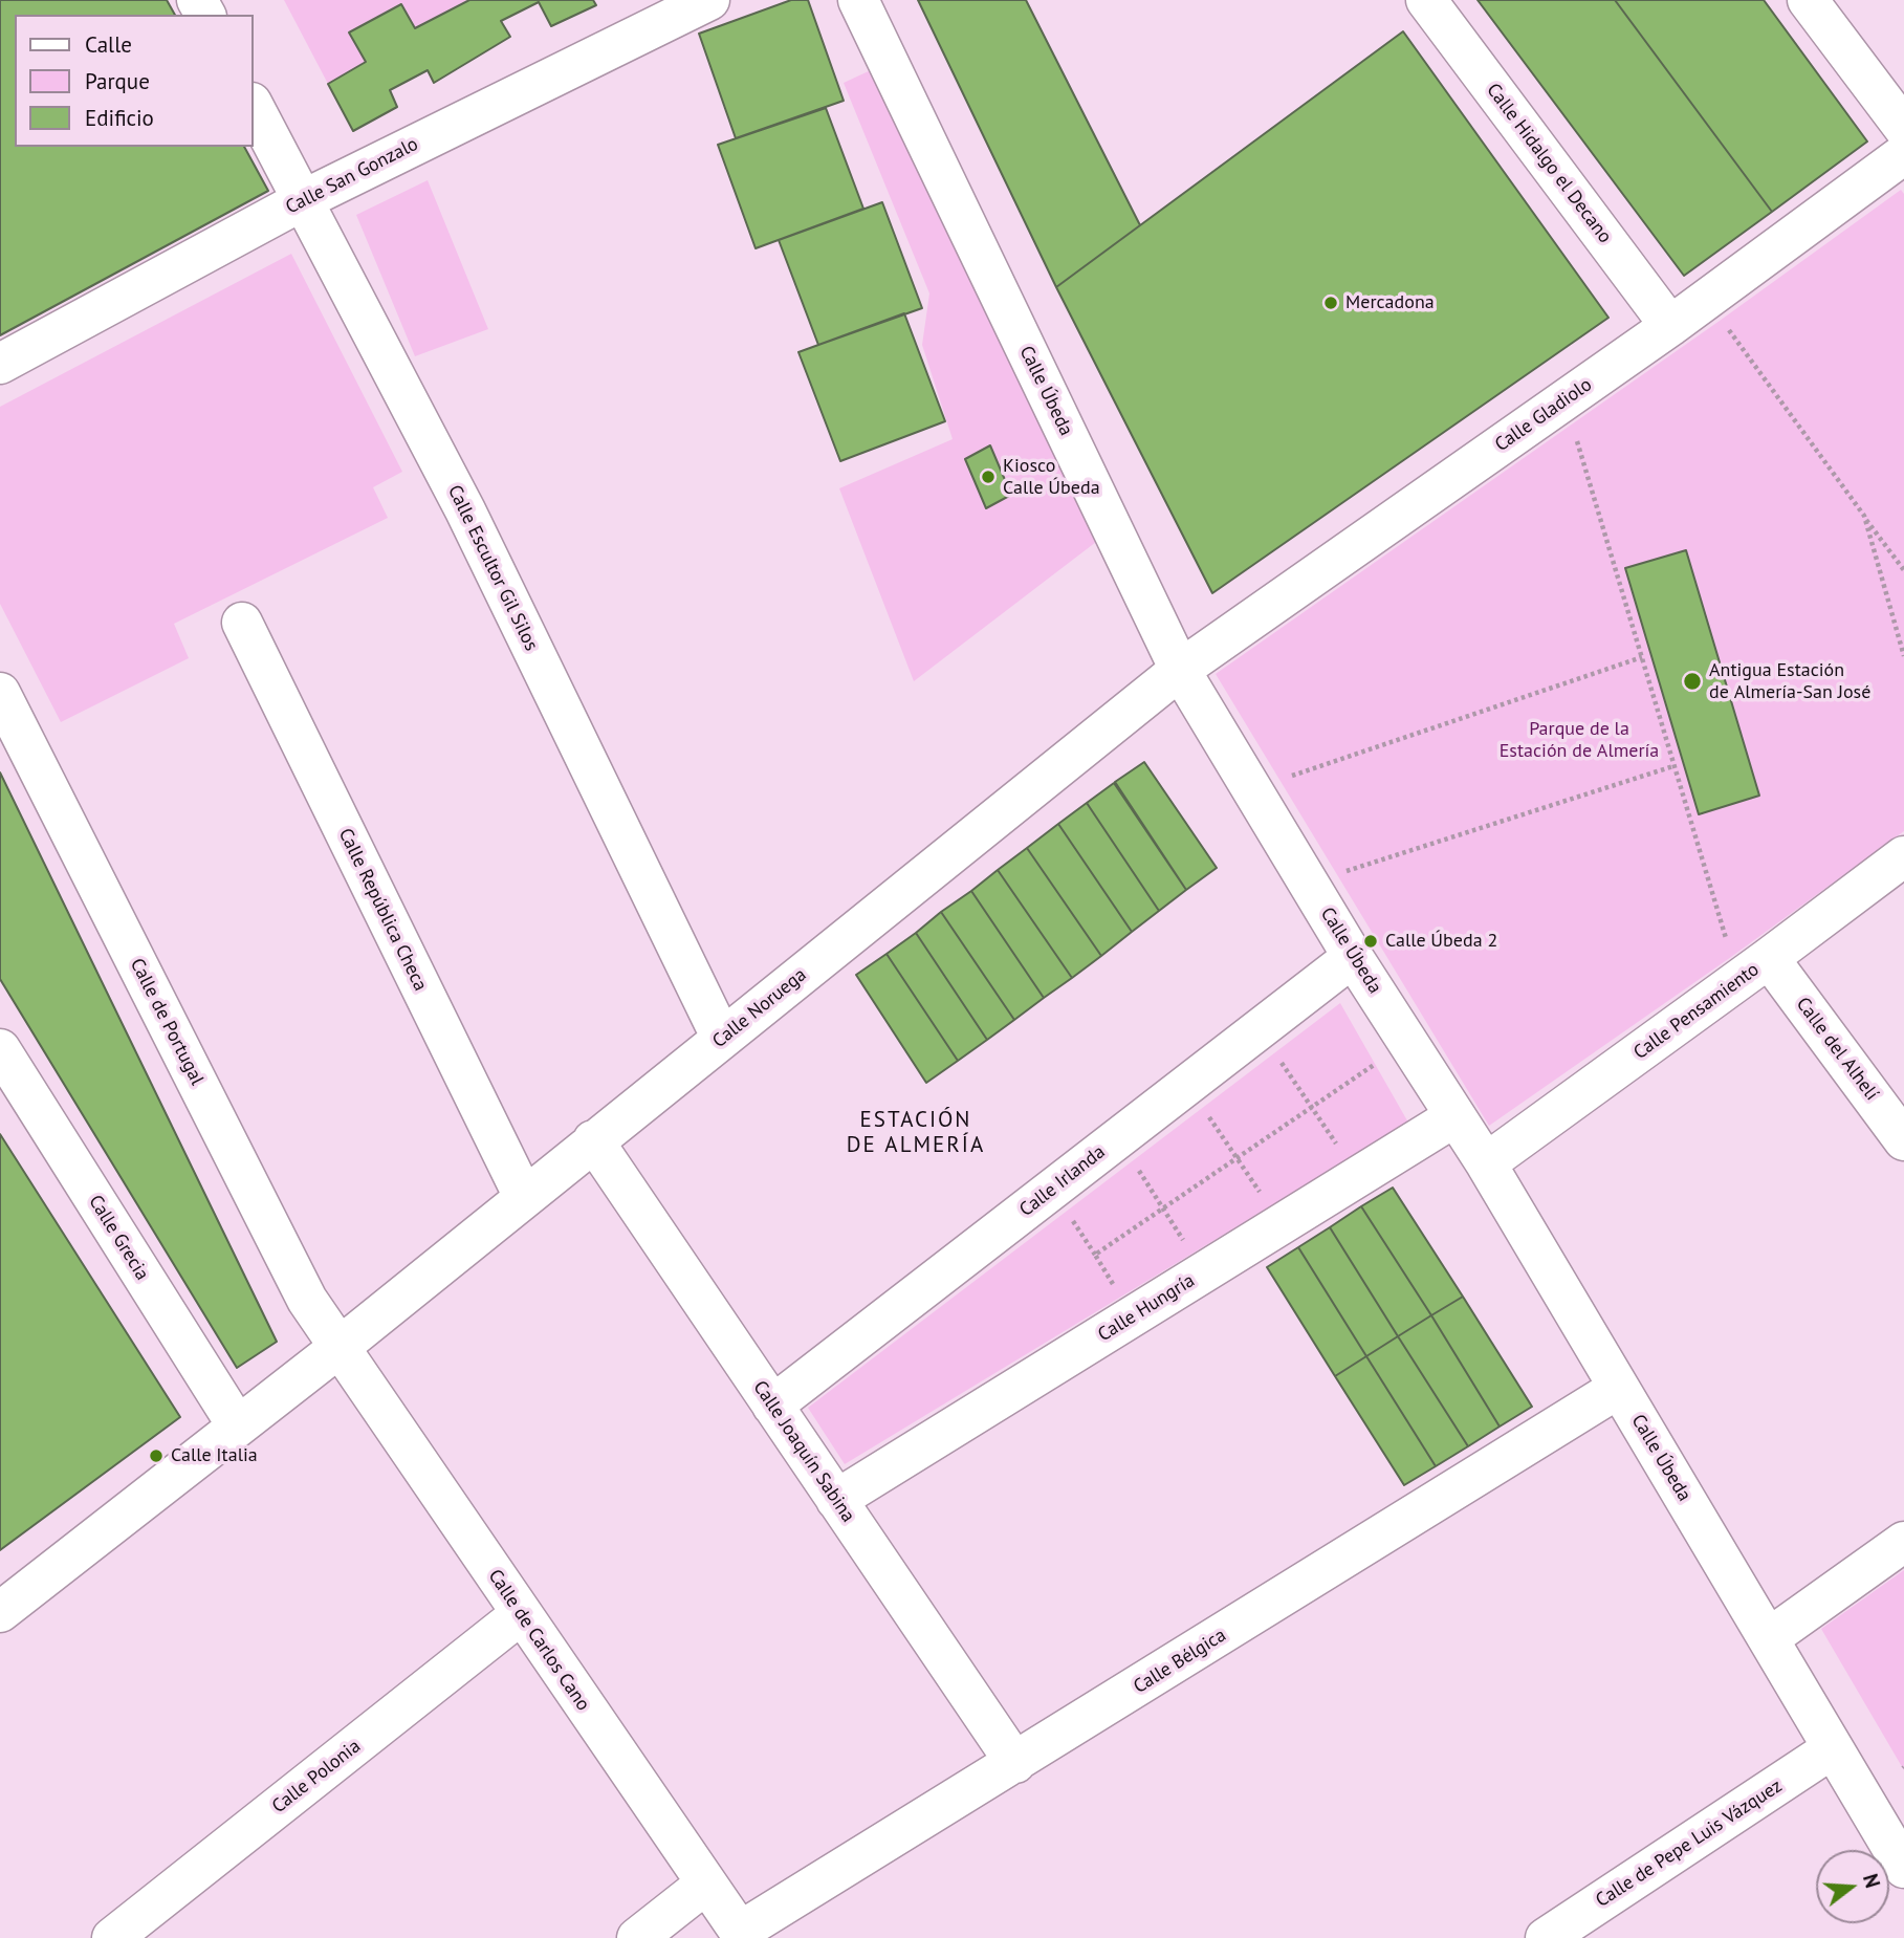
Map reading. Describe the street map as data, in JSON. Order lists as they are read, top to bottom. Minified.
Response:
{"streets":{"street":["Calle Hidalgo el Decano","Calle San Gonzalo","Calle Úbeda","Calle Gladiolo","Calle Escultor Gil Silos","Calle República Checa","Calle Noruega","Calle Pensamiento","Calle de Portugal","Calle del Alhelí","Calle Irlanda","Calle Grecia","Calle Hungría","Calle Joaquín Sabina","Calle de Carlos Cano","Calle Bélgica","Calle Polonia","Calle de Pepe Luis Vázquez"]},"crossings":[["Calle Hidalgo el Decano","Calle Gladiolo"],["Calle San Gonzalo","Calle Escultor Gil Silos"],["Calle Úbeda","Calle Gladiolo"],["Calle Úbeda","Calle Noruega"],["Calle Úbeda","Calle Pensamiento"],["Calle Úbeda","Calle Irlanda"],["Calle Úbeda","Calle Hungría"],["Calle Úbeda","Calle Bélgica"],["Calle Úbeda","Calle de Pepe Luis Vázquez"],["Calle Gladiolo","Calle Noruega"],["Calle Escultor Gil Silos","Calle Noruega"],["Calle República Checa","Calle Noruega"],["Calle Noruega","Calle de Portugal"],["Calle Noruega","Calle Joaquín Sabina"],["Calle Noruega","Calle de Carlos Cano"],["Calle Pensamiento","Calle del Alhelí"],["Calle de Portugal","Calle de Carlos Cano"],["Calle Irlanda","Calle Joaquín Sabina"],["Calle Hungría","Calle Joaquín Sabina"],["Calle Joaquín Sabina","Calle Bélgica"],["Calle de Carlos Cano","Calle Bélgica"],["Calle de Carlos Cano","Calle Polonia"]],"districts":["ESTACIÓN DE ALMERÍA"],"parks":["Parque de la Estación de Almería"],"places":["Mercadona","Kiosco Calle Úbeda","Antigua Estación de Almería-San José","Calle Úbeda 2","Calle Italia"],"legend":["Calle","Parque","Edificio"],"north":"right"}
